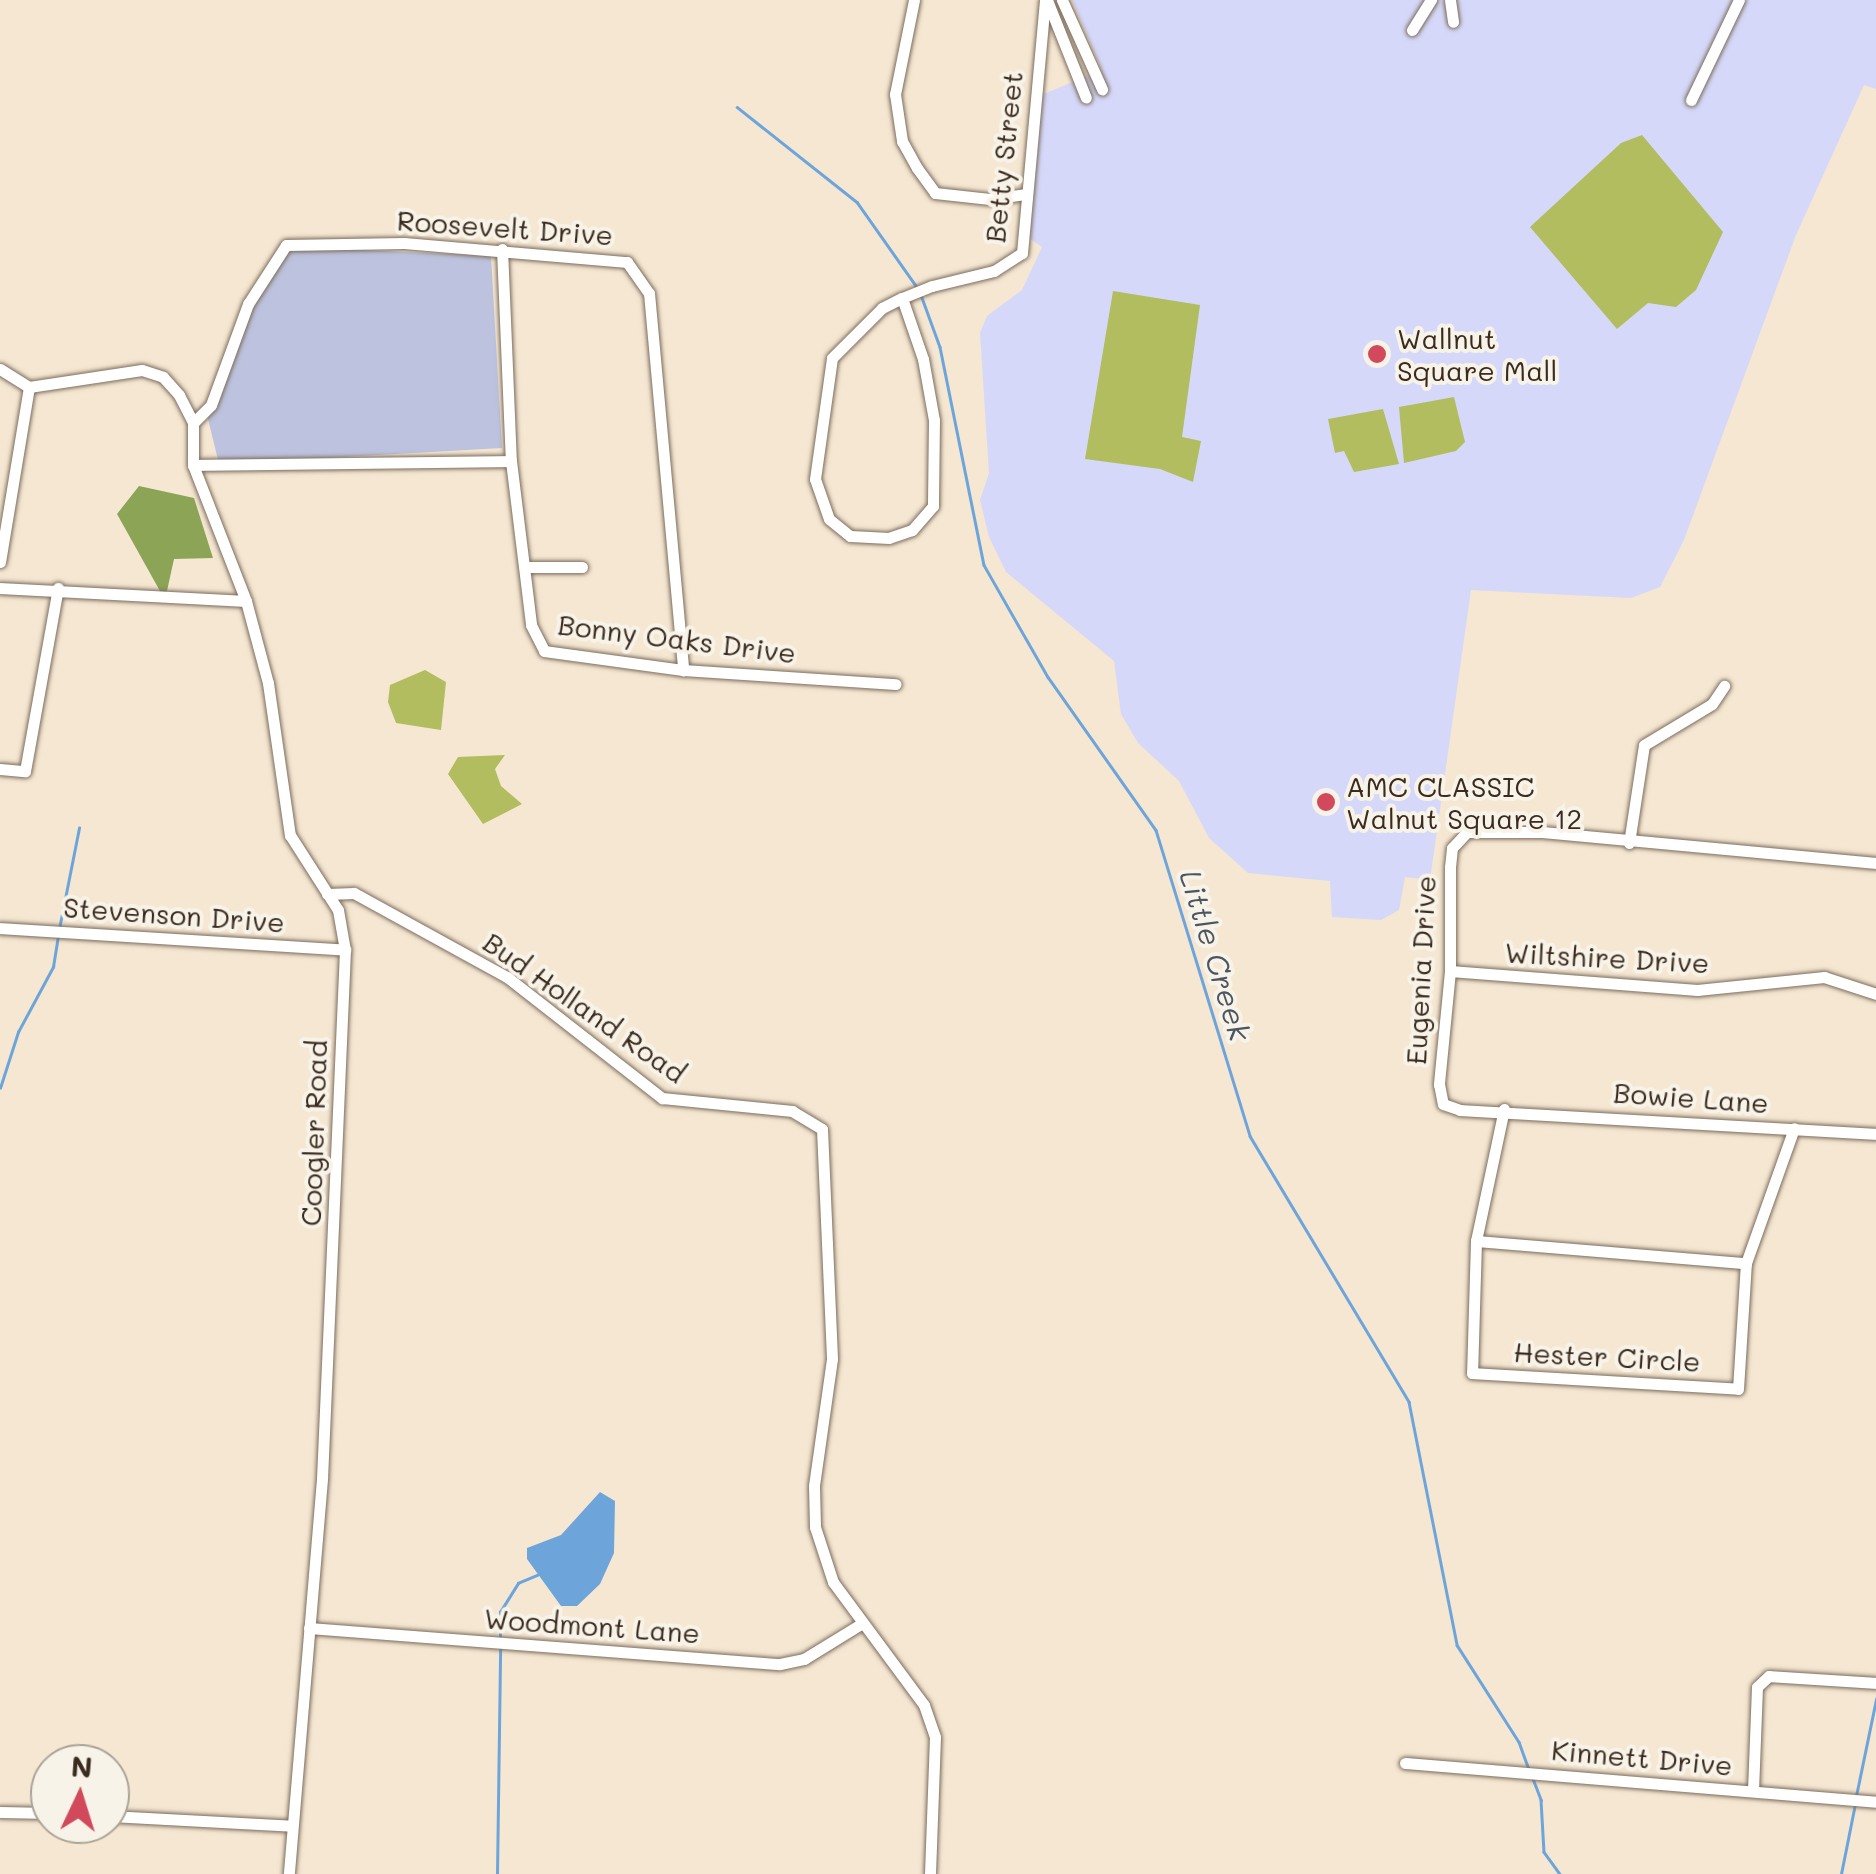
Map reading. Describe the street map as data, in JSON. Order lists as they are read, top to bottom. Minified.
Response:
{"streets":{"street":["Betty Street","Roosevelt Drive","Bonny Oaks Drive","Stevenson Drive","Wiltshire Drive","Eugenia Drive","Bud Holland Road","Bowie Lane","Coogler Road","Hester Circle","Woodmont Lane","Kinnett Drive"]},"crossings":[["Roosevelt Drive","Bonny Oaks Drive"],["Roosevelt Drive","Coogler Road"],["Stevenson Drive","Coogler Road"],["Wiltshire Drive","Eugenia Drive"],["Eugenia Drive","Bowie Lane"],["Eugenia Drive","Hester Circle"],["Bud Holland Road","Coogler Road"],["Bud Holland Road","Woodmont Lane"],["Bowie Lane","Hester Circle"],["Coogler Road","Woodmont Lane"]],"water":["Little Creek"],"places":["Wallnut Square Mall","AMC CLASSIC Walnut Square 12"],"north":"top"}
